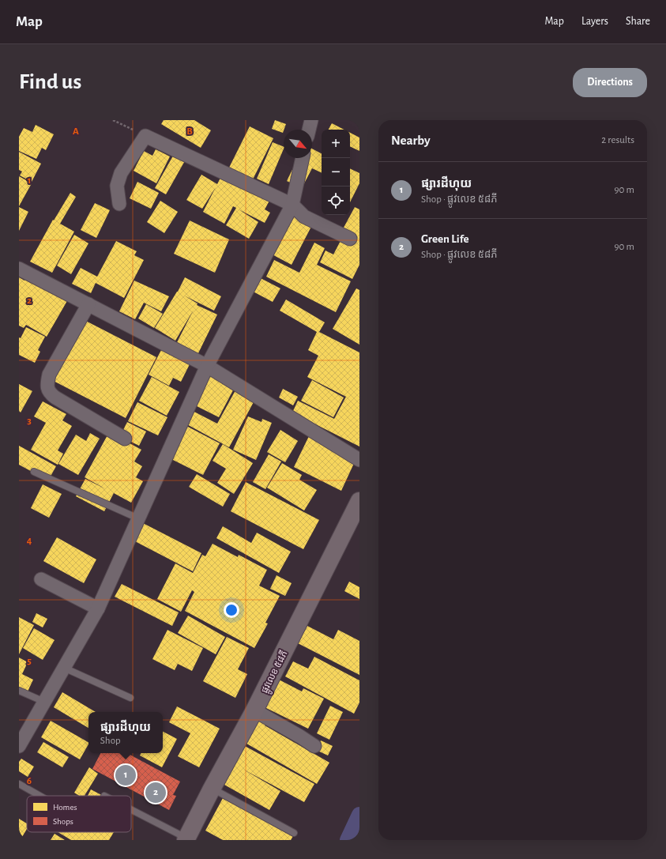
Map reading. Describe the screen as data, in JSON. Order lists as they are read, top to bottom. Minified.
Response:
{"streets":{"street":["ផ្លូវលេខ ៥៨ភី"]},"legend":["Homes","Shops"],"north":"bottom right","page":{"header":"Map","nav":["Map","Layers","Share"],"buttons":"Directions","title":"Find us","heading":["Nearby","2 results"],"map_buttons":["+","−"],"list":[{"mark":"1","name":"ផ្សារដីហុយ","note":"Shop · ផ្លូវលេខ ៥៨ភី","value":"90 m"},{"mark":"2","name":"Green Life","note":"Shop · ផ្លូវលេខ ៥៨ភី","value":"90 m"}],"popup":["ផ្សារដីហុយ","Shop"],"pins":["1","2"]},"grid":{"columns":["A","B"],"rows":["1","2","3","4","5","6"]}}
